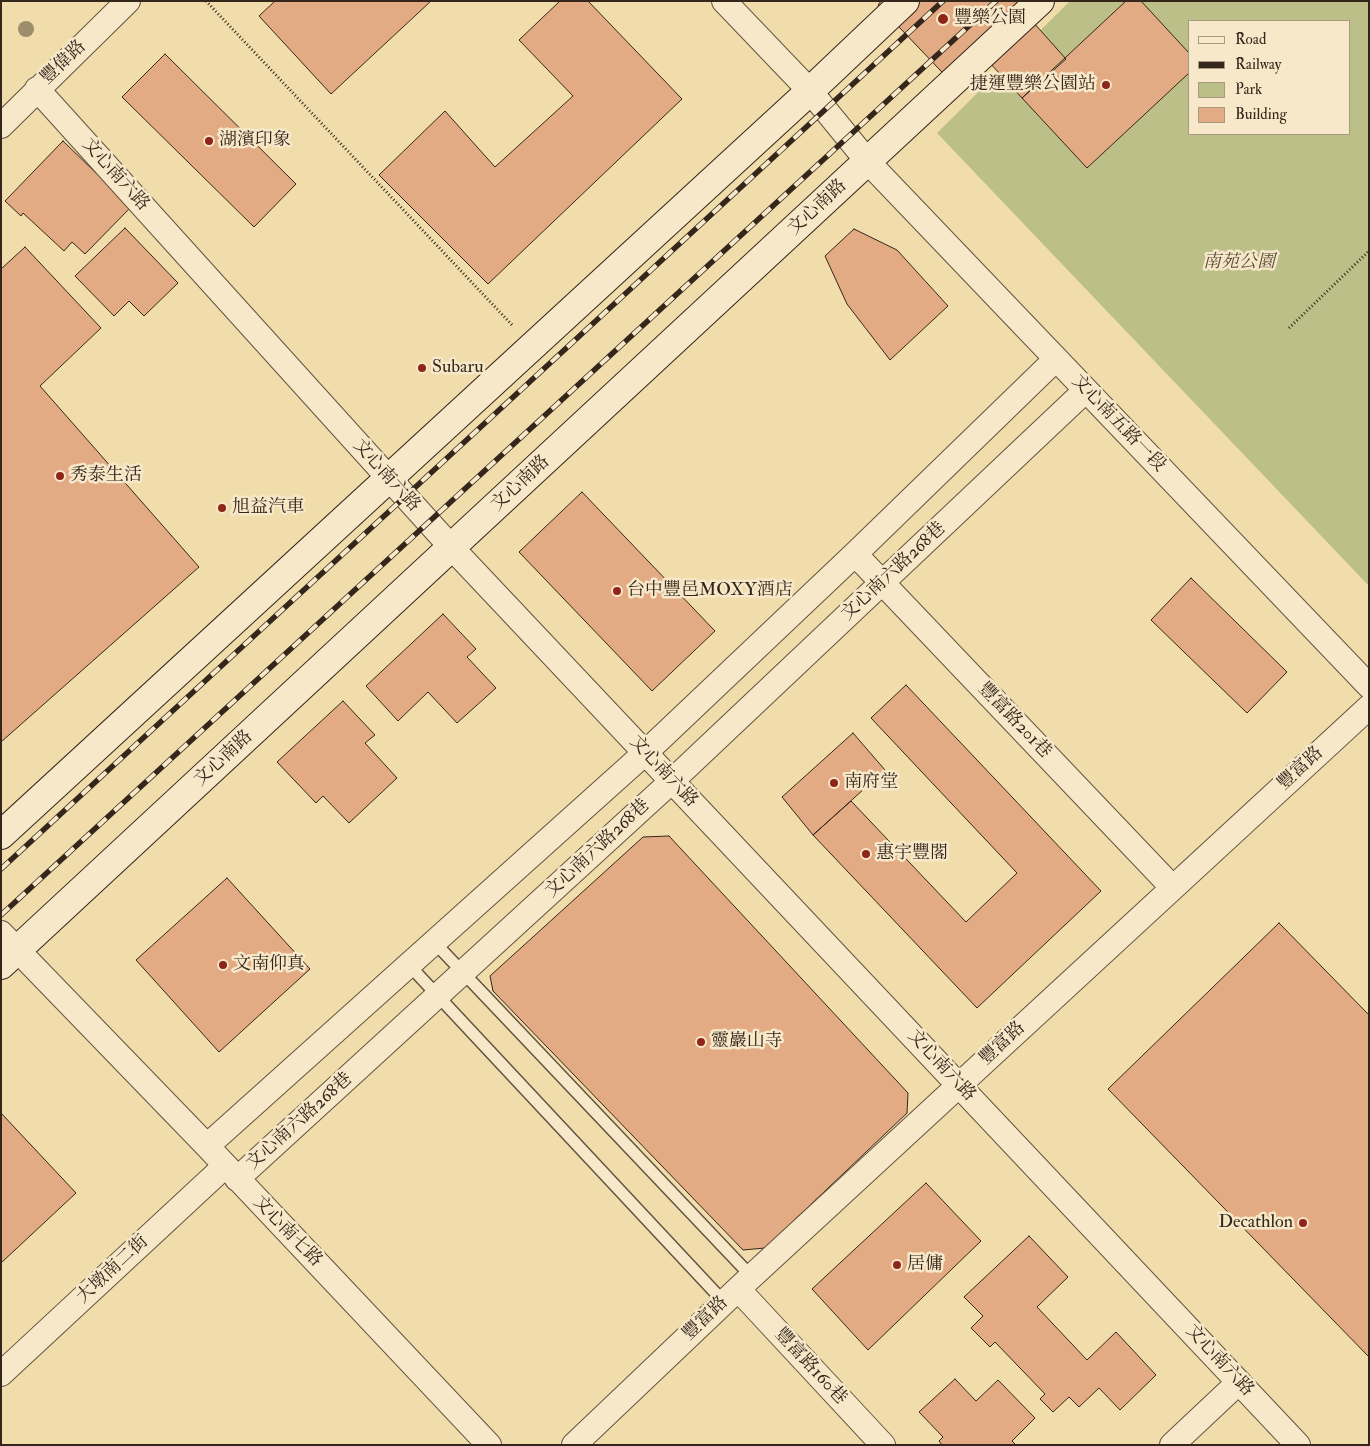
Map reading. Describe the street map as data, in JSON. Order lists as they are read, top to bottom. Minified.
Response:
{"streets":{"main road":["文心南路"],"street":["豐偉路","文心南六路","文心南五路一段","文心南六路268巷","豐富路201巷","豐富路","文心南七路","大墩南二街","豐富路160巷"]},"crossings":[["豐偉路","文心南六路"],["文心南六路","文心南路"],["文心南六路","文心南六路268巷"],["文心南六路","豐富路"],["文心南路","文心南五路一段"],["文心南路","文心南七路"],["文心南五路一段","文心南六路268巷"],["文心南六路268巷","豐富路201巷"],["文心南六路268巷","文心南七路"],["文心南六路268巷","大墩南二街"],["豐富路201巷","豐富路"],["豐富路","豐富路160巷"],["文心南七路","大墩南二街"]],"parks":["南苑公園"],"places":["豐樂公園","捷運豐樂公園站","湖濱印象","Subaru","秀泰生活","旭益汽車","台中豐邑MOXY酒店","南府堂","惠宇豐閣","文南仰真","靈巖山寺","Decathlon","居傭"],"legend":["Road","Railway","Park","Building"]}
